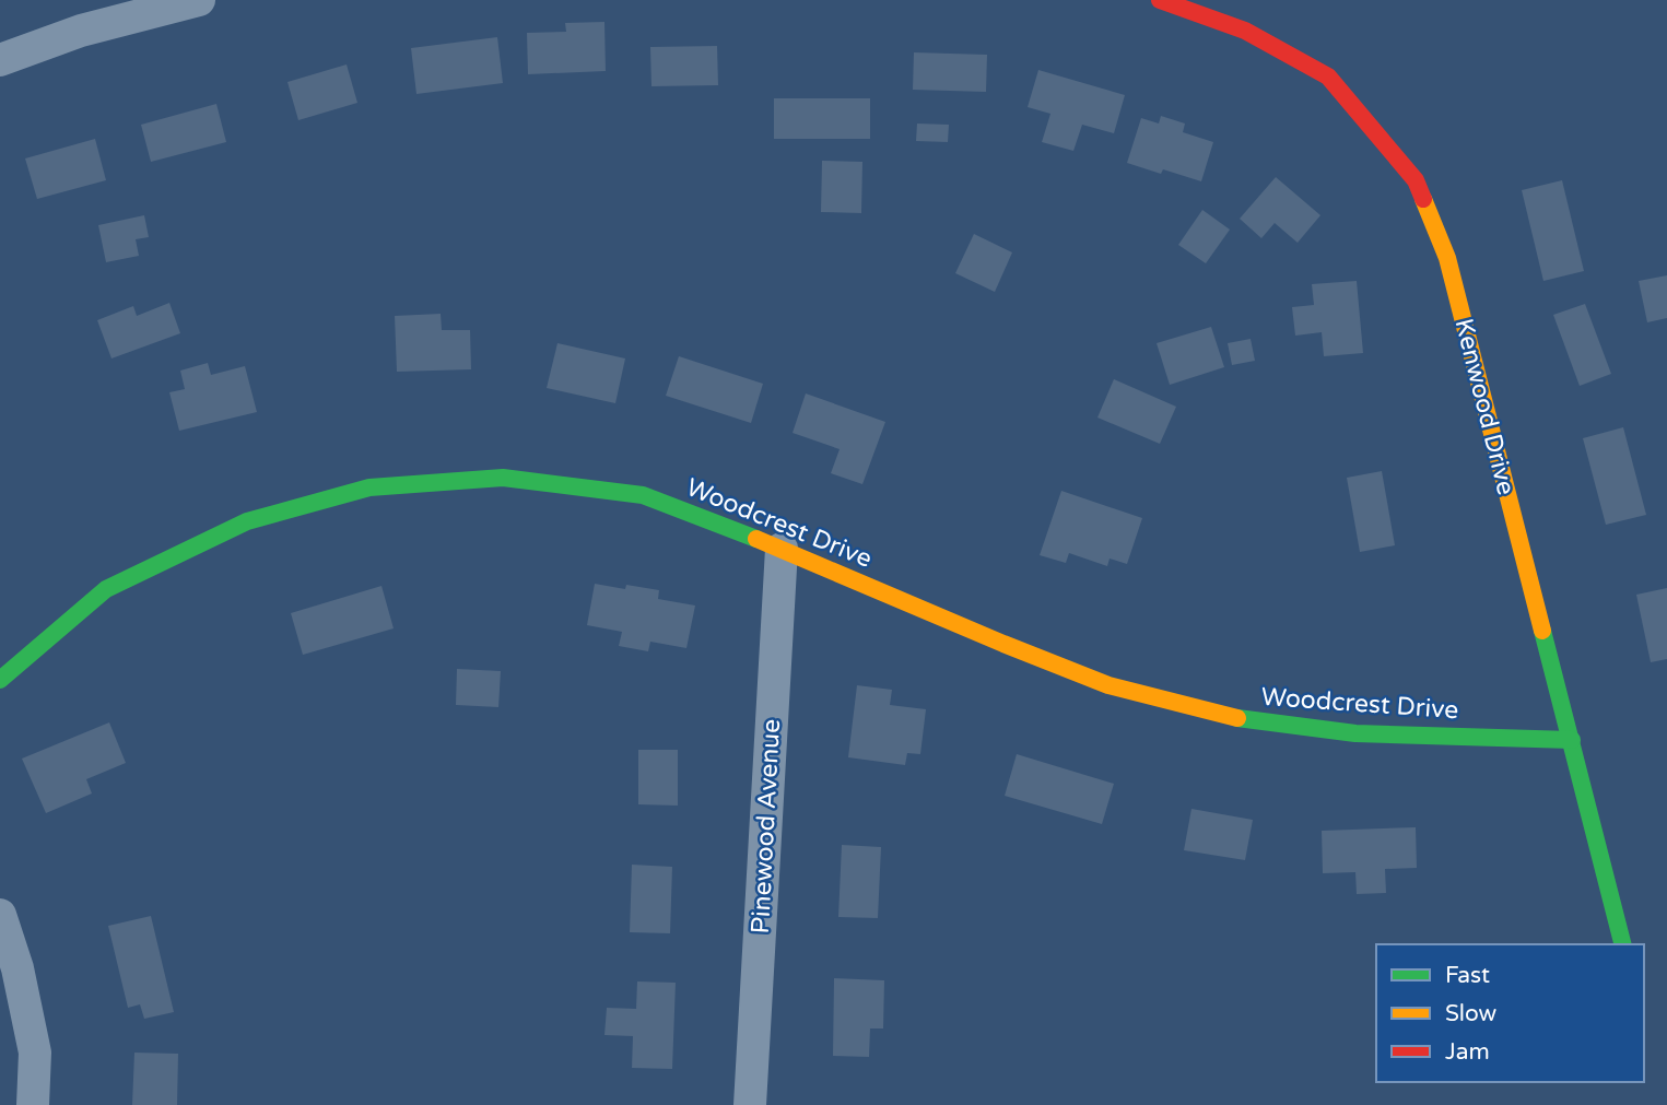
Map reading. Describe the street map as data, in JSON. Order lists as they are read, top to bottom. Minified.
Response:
{"streets":{"street":["Kenwood Drive","Woodcrest Drive","Pinewood Avenue"]},"crossings":[["Kenwood Drive","Woodcrest Drive"],["Woodcrest Drive","Pinewood Avenue"]],"legend":["Fast","Slow","Jam"]}
